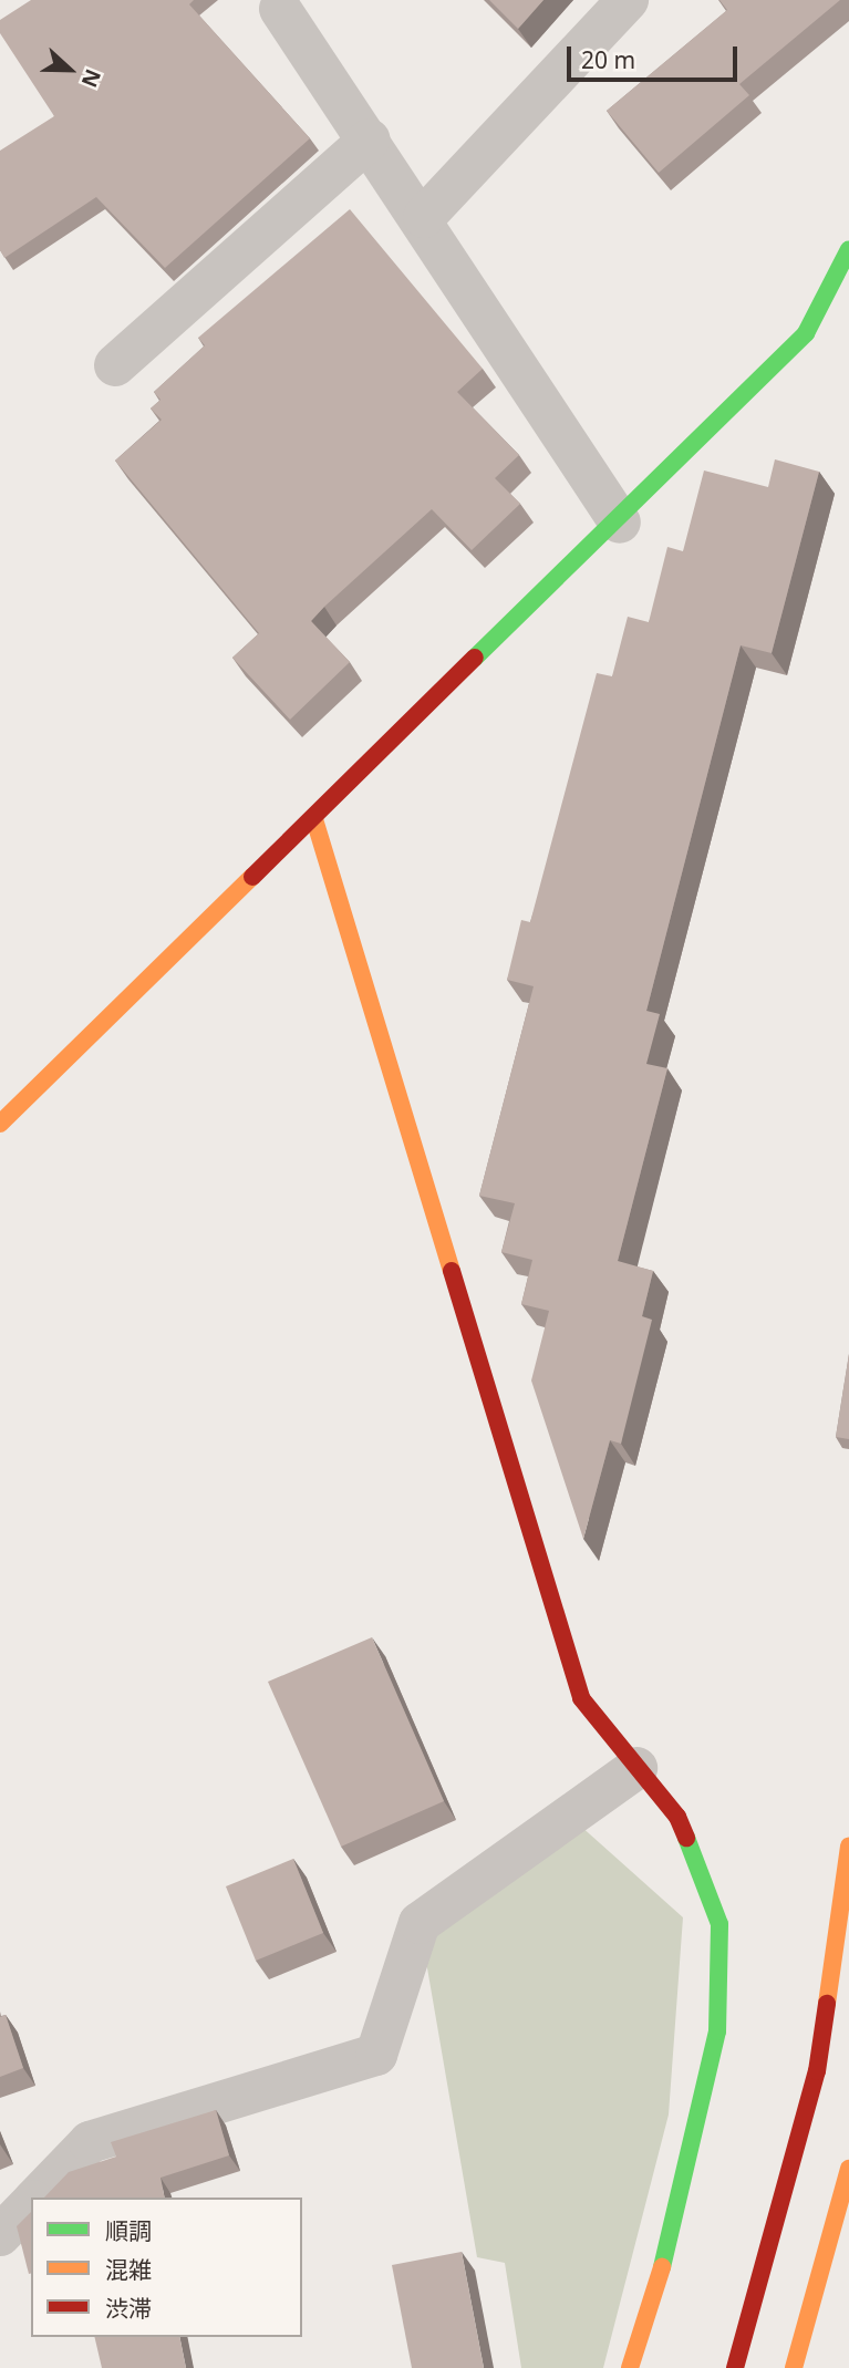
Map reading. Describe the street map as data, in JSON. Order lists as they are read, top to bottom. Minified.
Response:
{"legend":["順調","混雑","渋滞"],"scale_bar":"20 m","north":"right"}
